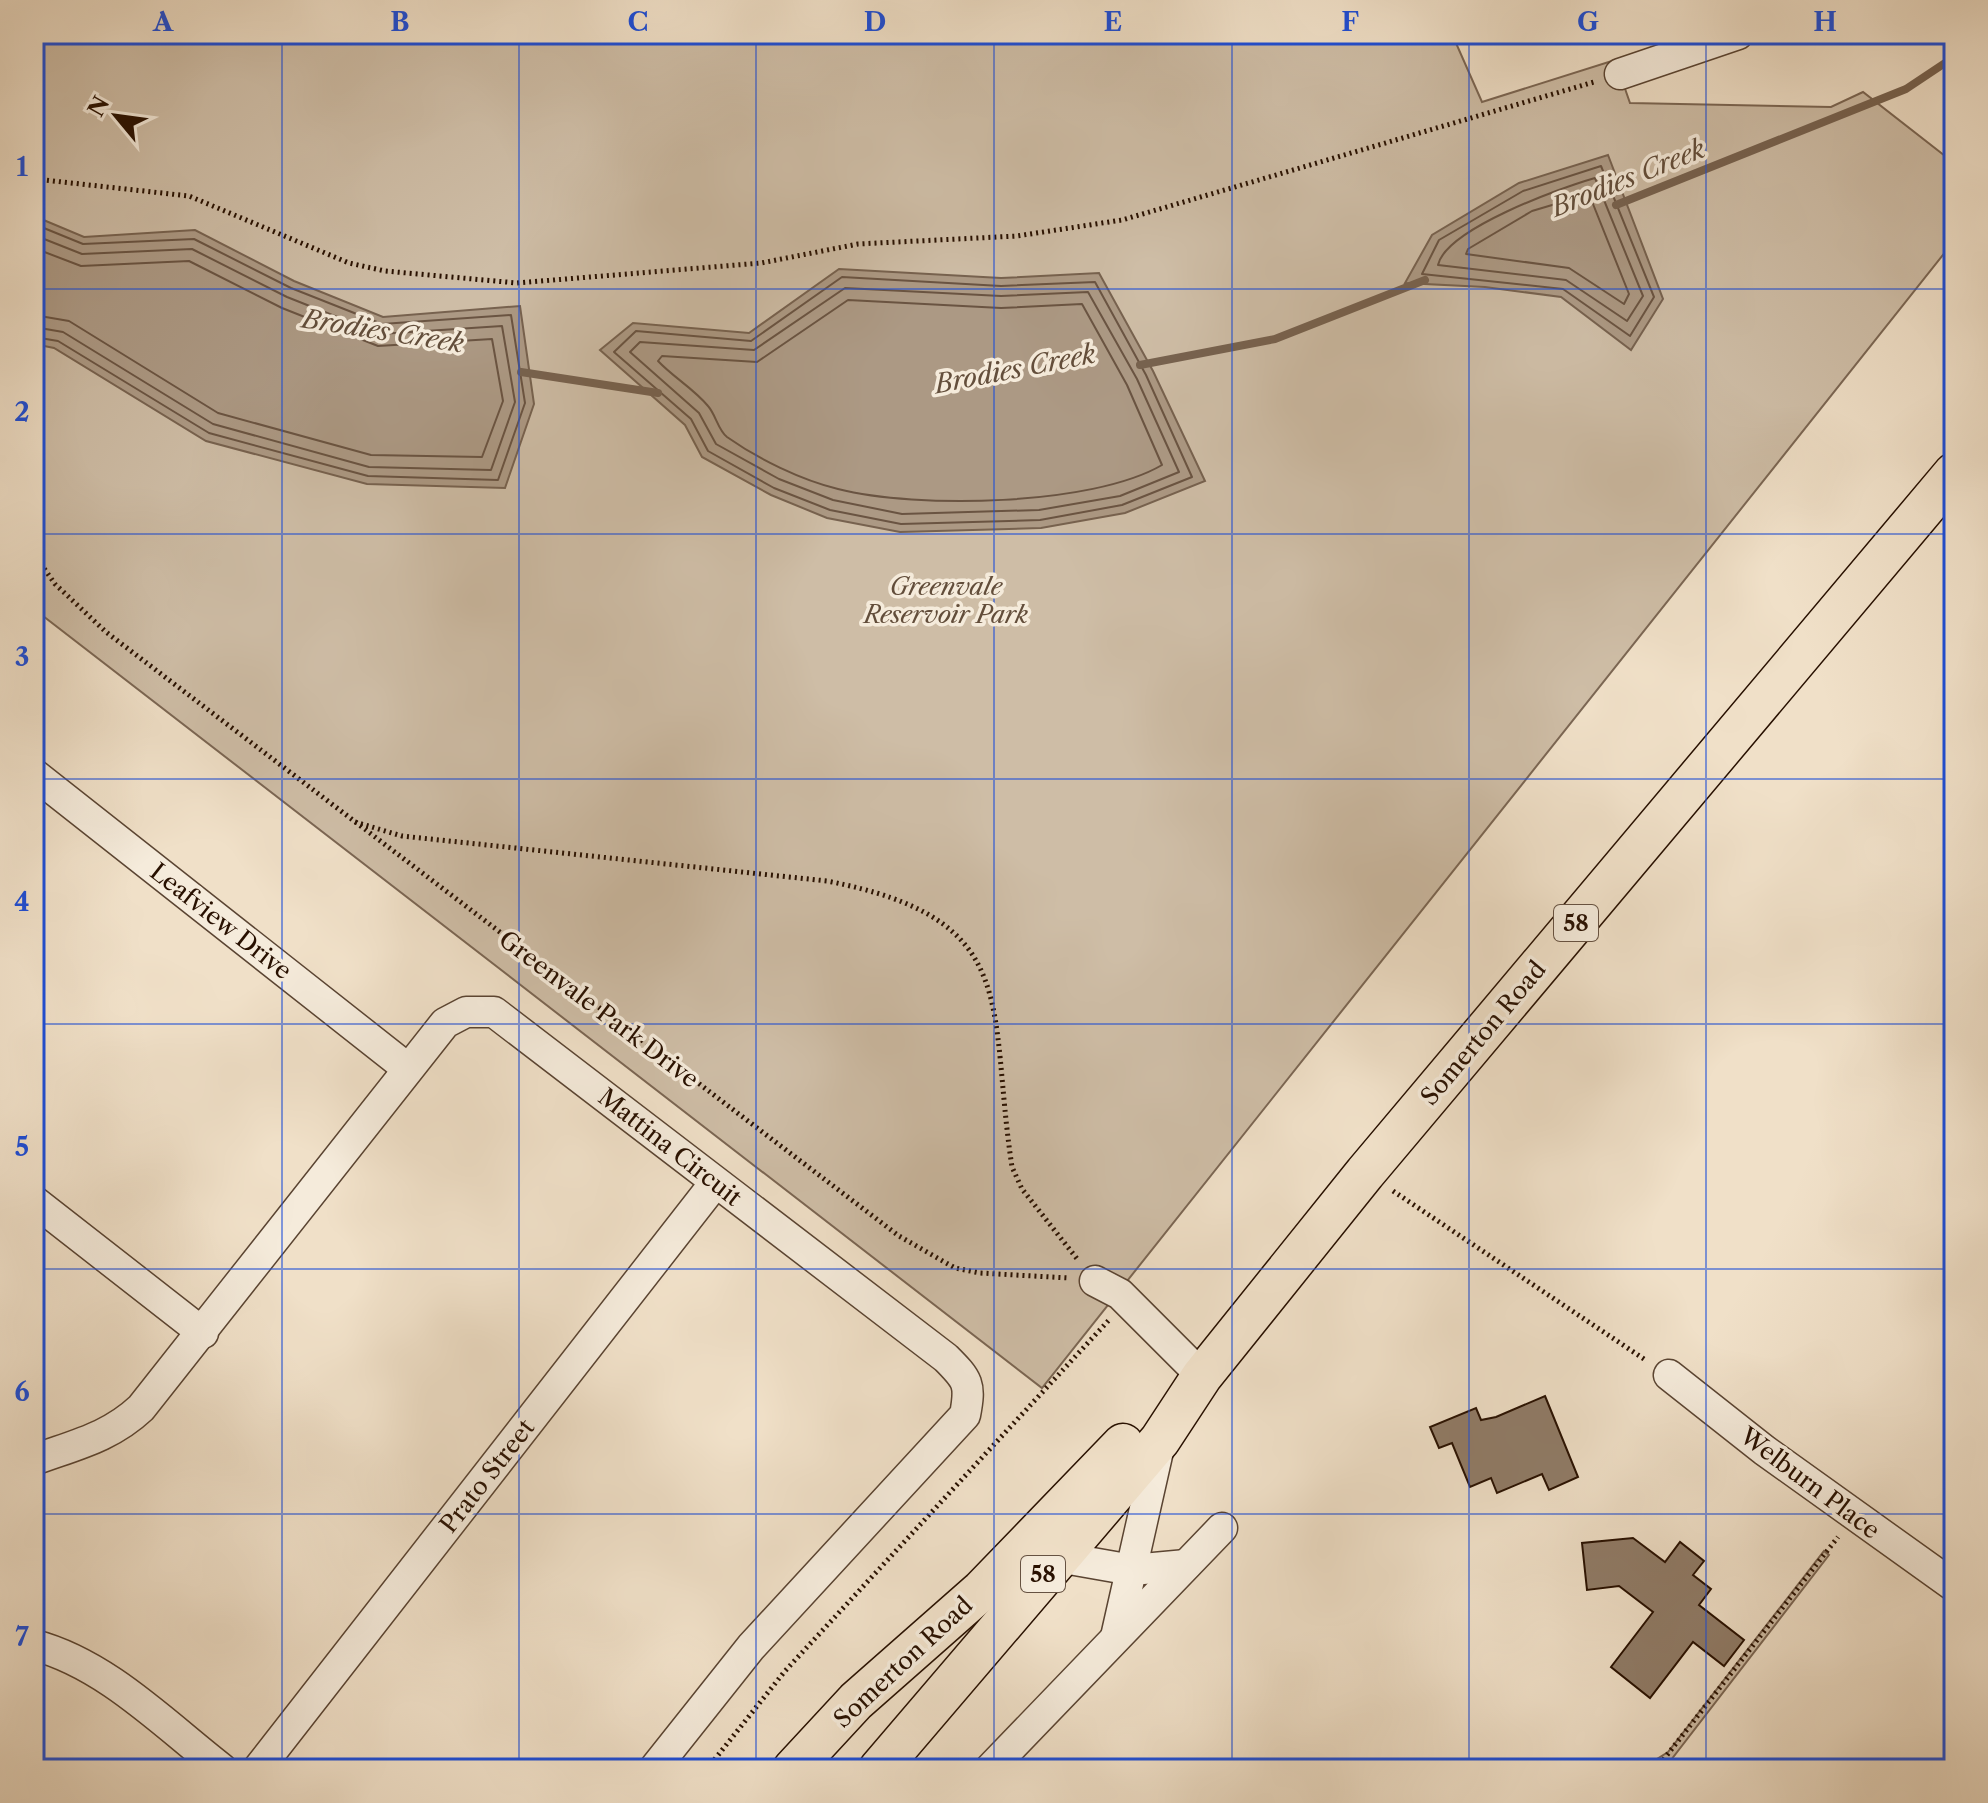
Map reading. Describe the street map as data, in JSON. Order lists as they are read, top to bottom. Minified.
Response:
{"streets":{"main road":["58","Somerton Road"],"street":["Leafview Drive","Mattina Circuit","Prato Street","Welburn Place"],"path":["Greenvale Park Drive"]},"crossings":[["Leafview Drive","Mattina Circuit"],["Mattina Circuit","Prato Street"]],"water":["Brodies Creek"],"parks":["Greenvale Reservoir Park"],"north":"top left","grid":{"columns":["A","B","C","D","E","F","G","H"],"rows":["1","2","3","4","5","6","7"]}}
